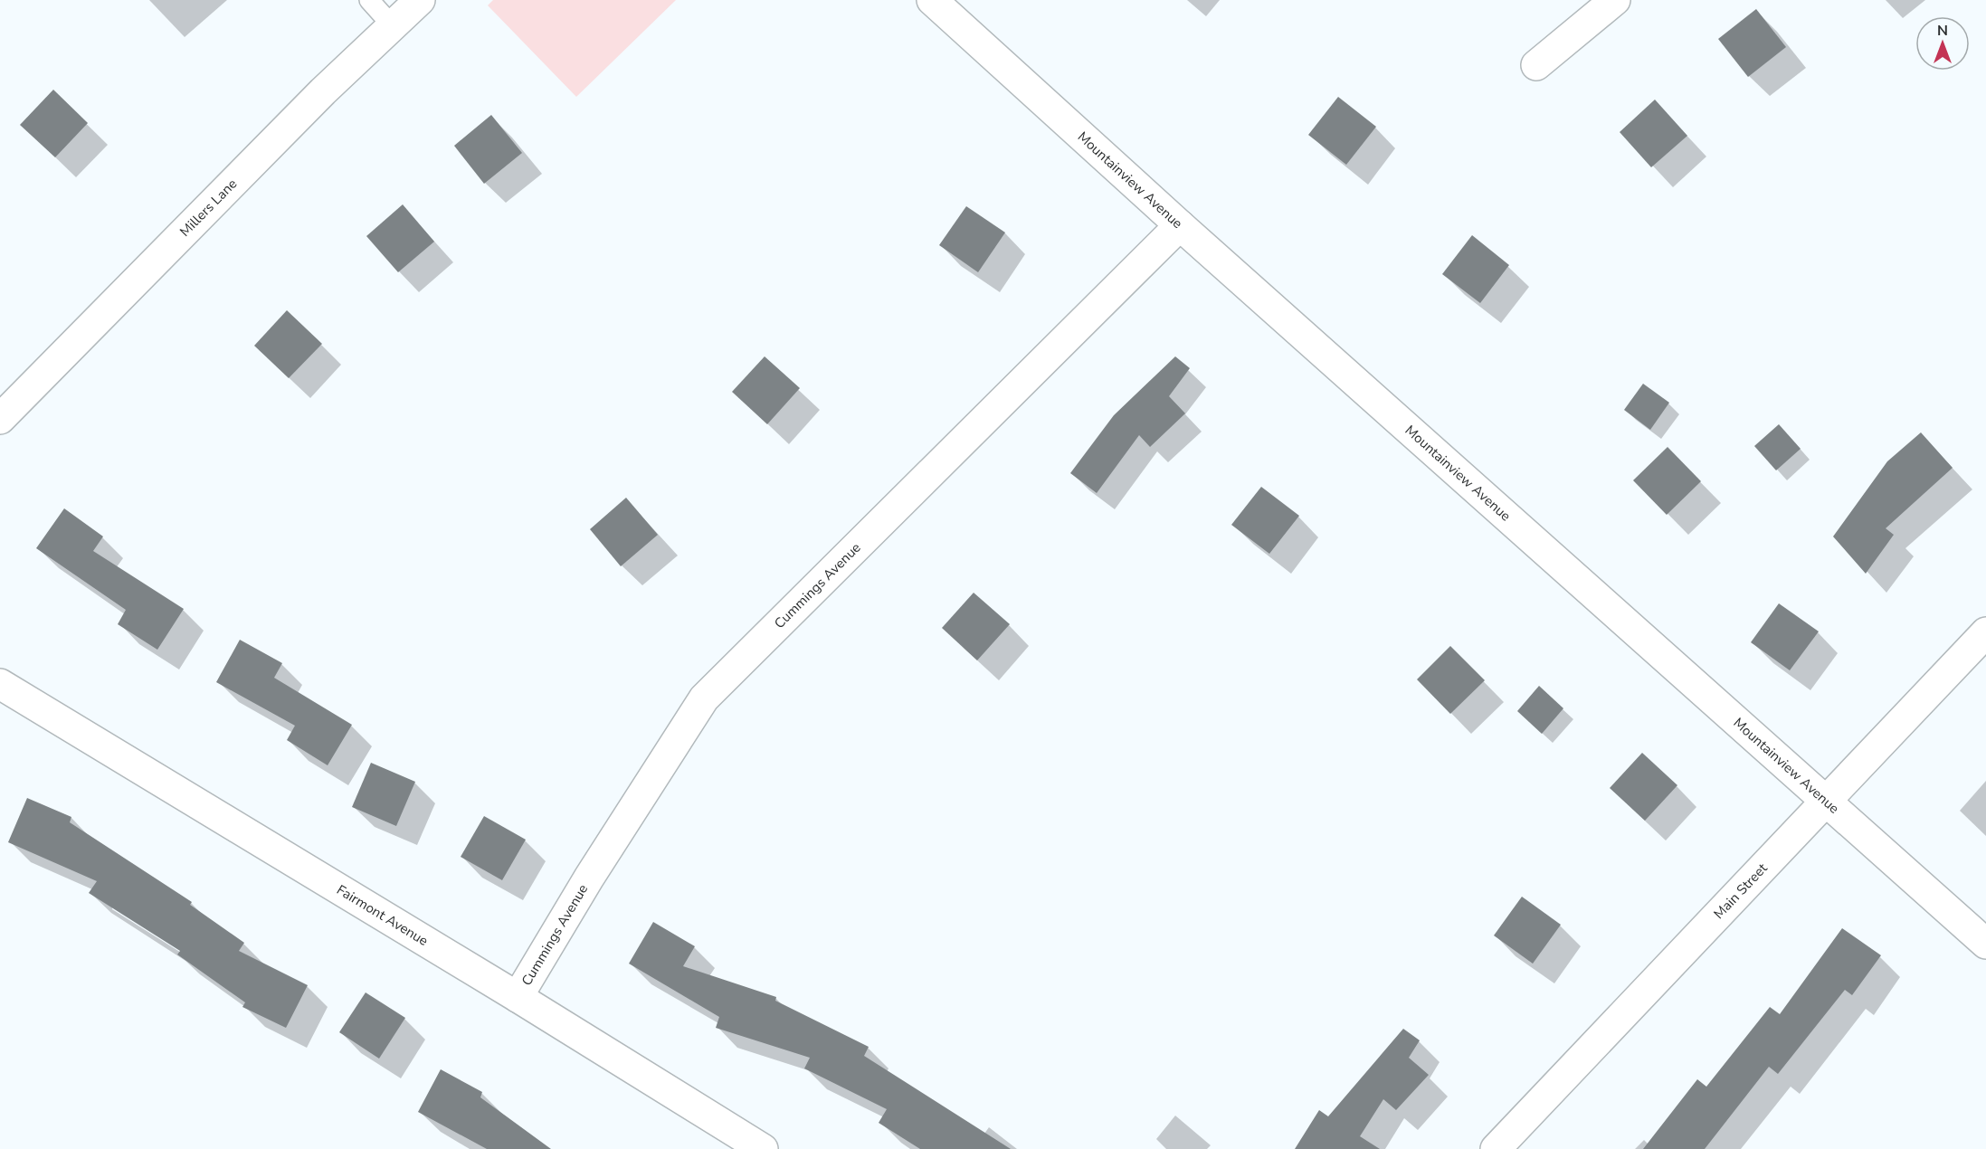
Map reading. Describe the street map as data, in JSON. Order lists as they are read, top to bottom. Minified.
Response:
{"streets":{"street":["Mountainview Avenue","Millers Lane","Cummings Avenue","Main Street","Fairmont Avenue"]},"crossings":[["Mountainview Avenue","Cummings Avenue"],["Mountainview Avenue","Main Street"],["Cummings Avenue","Fairmont Avenue"]],"north":"top"}
